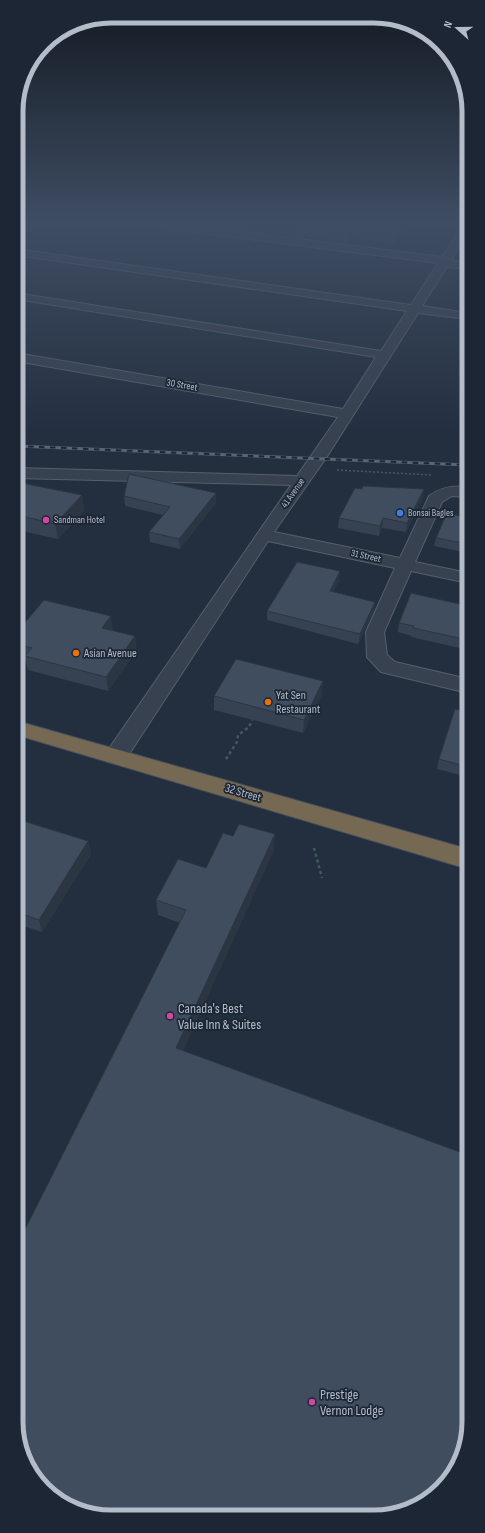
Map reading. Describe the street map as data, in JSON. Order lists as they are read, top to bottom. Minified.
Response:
{"streets":{"highway":["32 Street"],"street":["30 Street","41 Avenue","31 Street"]},"crossings":[["30 Street","41 Avenue"],["41 Avenue","31 Street"],["41 Avenue","32 Street"]],"places":["Bonsai Bagles","Sandman Hotel","Asian Avenue","Yat Sen Restaurant","Canada's Best Value Inn & Suites","Prestige Vernon Lodge"],"north":"left"}
